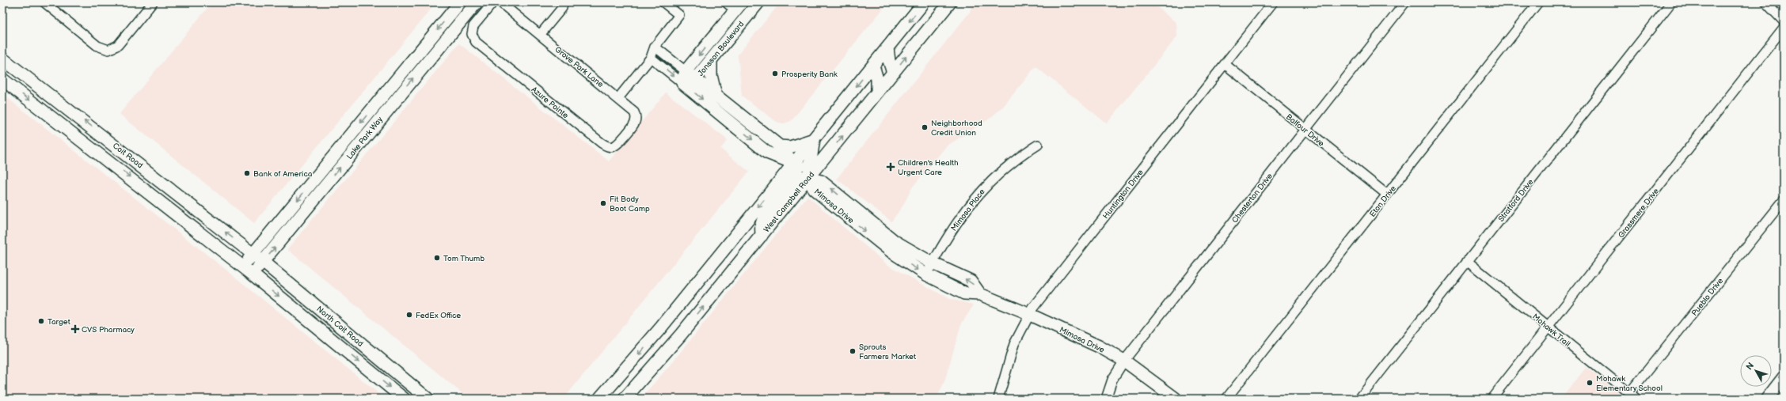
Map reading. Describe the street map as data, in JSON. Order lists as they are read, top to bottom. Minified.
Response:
{"streets":{"main road":["Jonsson Boulevard","Lake Park Way","Coit Road","West Campbell Road","Mimosa Drive","North Coit Road"],"street":["Grove Park Lane","Azure Pointe","Balfour Drive","Huntington Drive","Chesterton Drive","Stratford Drive","Eton Drive","Mimosa Place","Grassmere Drive","Pueblo Drive","Mohawk Trail"]},"crossings":[["Grove Park Lane","Azure Pointe"],["Balfour Drive","Huntington Drive"],["Balfour Drive","Chesterton Drive"],["Balfour Drive","Eton Drive"],["Lake Park Way","Coit Road"],["Lake Park Way","North Coit Road"],["Coit Road","North Coit Road"],["Huntington Drive","Mimosa Drive"],["Chesterton Drive","Mimosa Drive"],["Stratford Drive","Mohawk Trail"],["West Campbell Road","Mimosa Drive"],["Mimosa Drive","Mimosa Place"],["Grassmere Drive","Mohawk Trail"],["Pueblo Drive","Mohawk Trail"]],"places":{"other":["Prosperity Bank","Neighborhood Credit Union","Bank of America","Fit Body Boot Camp","Tom Thumb","FedEx Office","Target","Sprouts Farmers Market","Mohawk Elementary School"],"health":["Children's Health Urgent Care","CVS Pharmacy"]},"north":"top left"}
